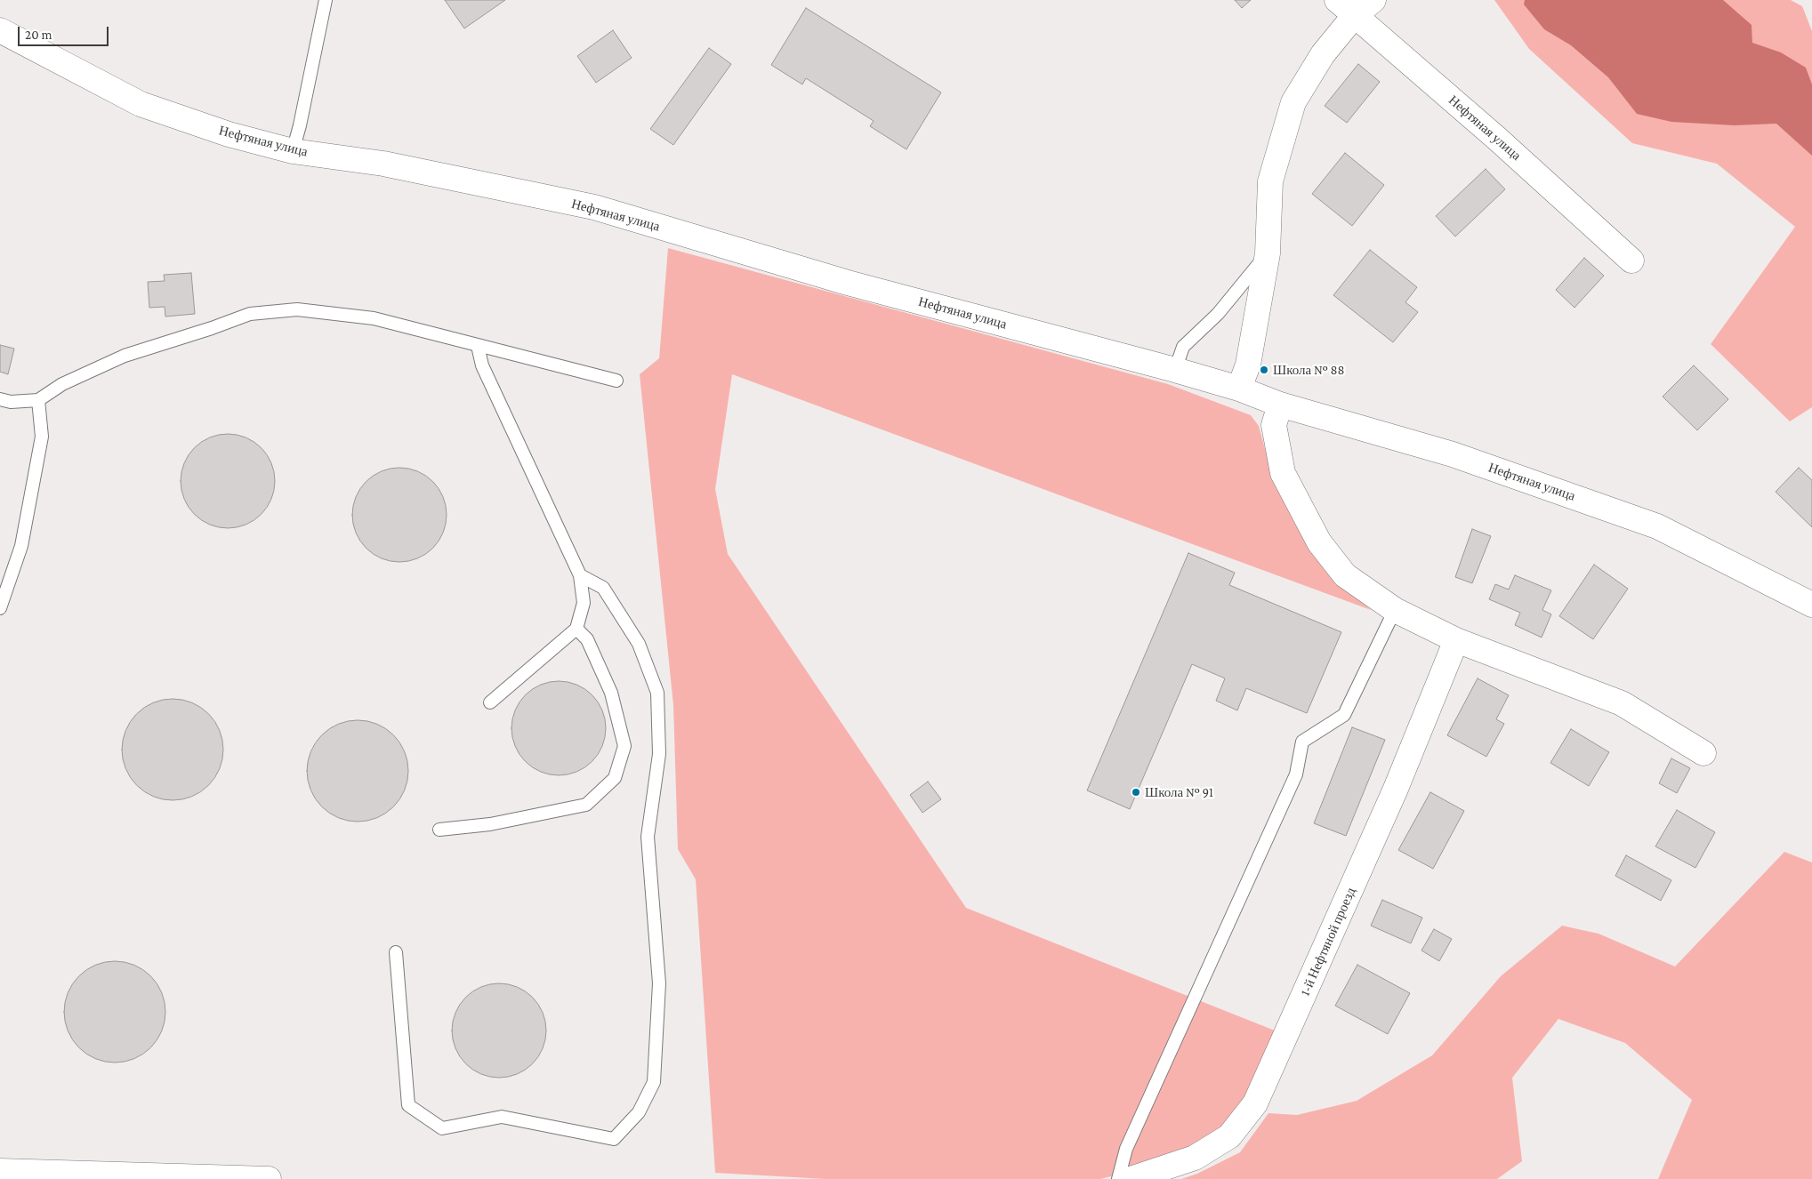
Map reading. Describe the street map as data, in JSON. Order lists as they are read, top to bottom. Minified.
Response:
{"streets":{"street":["Нефтяная улица","1-й Нефтяной проезд"]},"places":["Школа № 88","Школа № 91"],"scale_bar":"20 m"}
